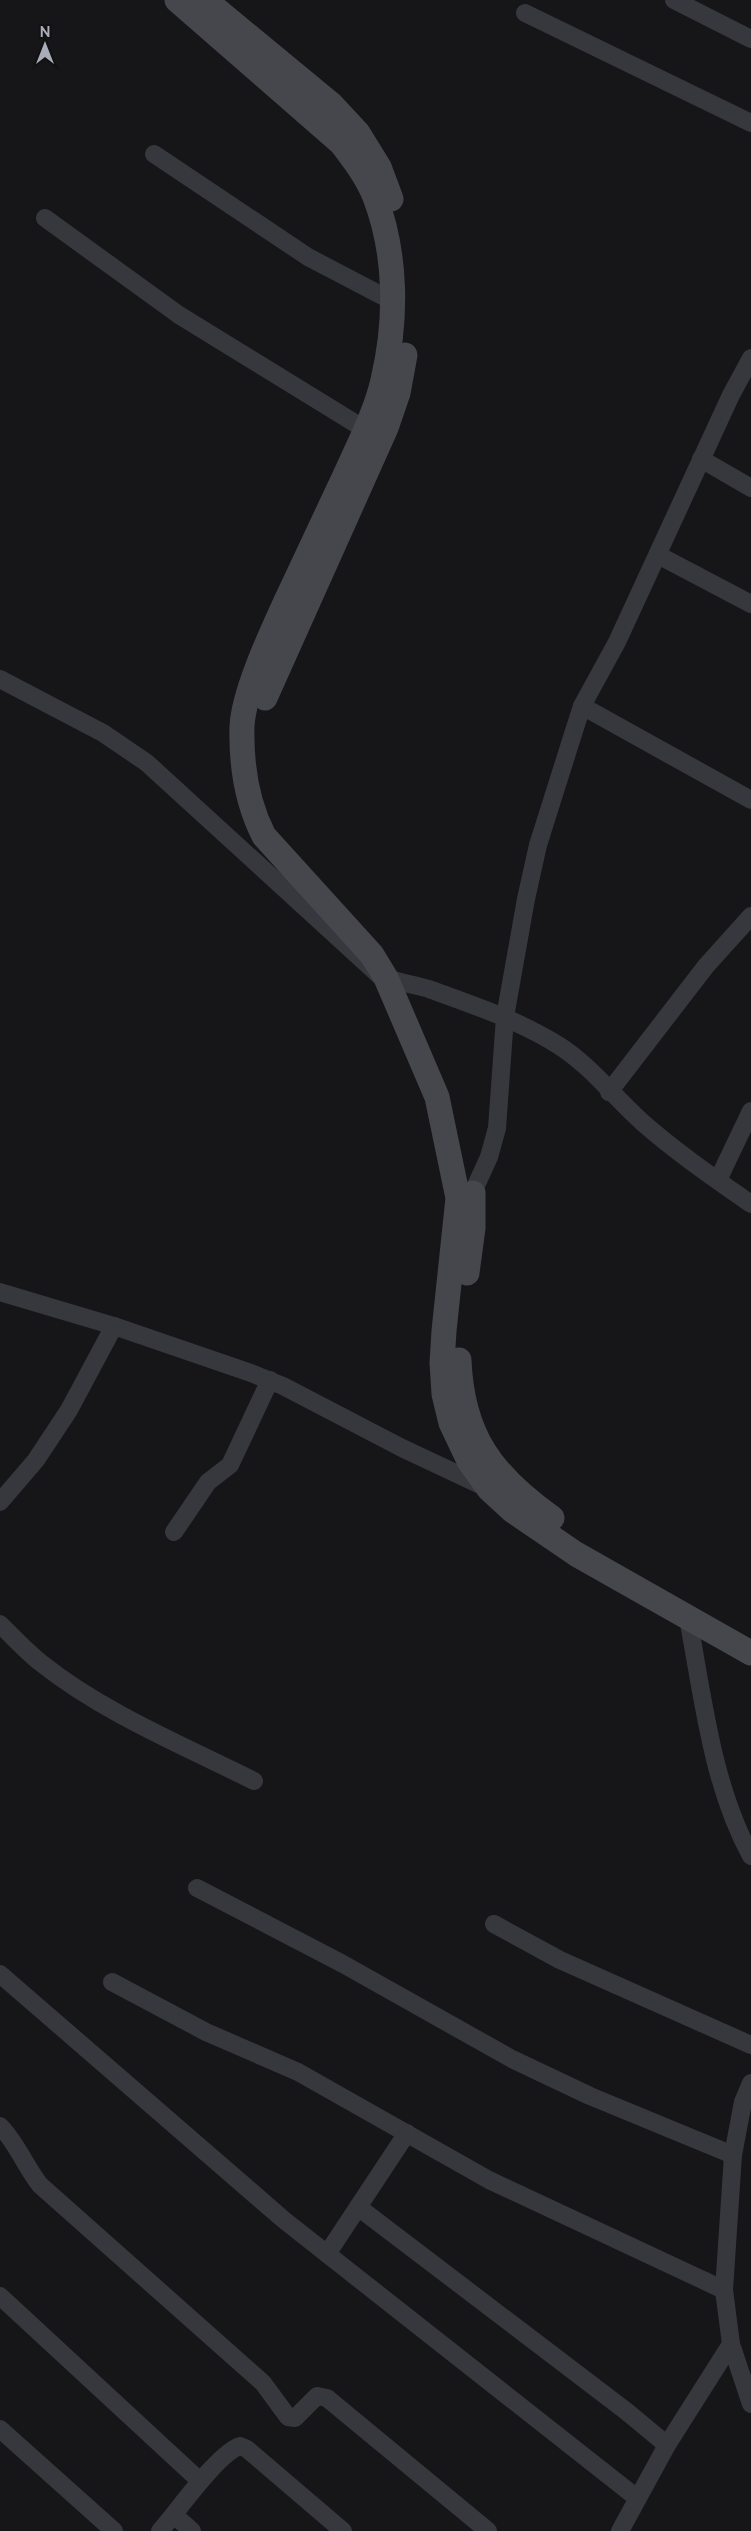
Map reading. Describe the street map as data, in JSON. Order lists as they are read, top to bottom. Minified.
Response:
{"north":"top"}
